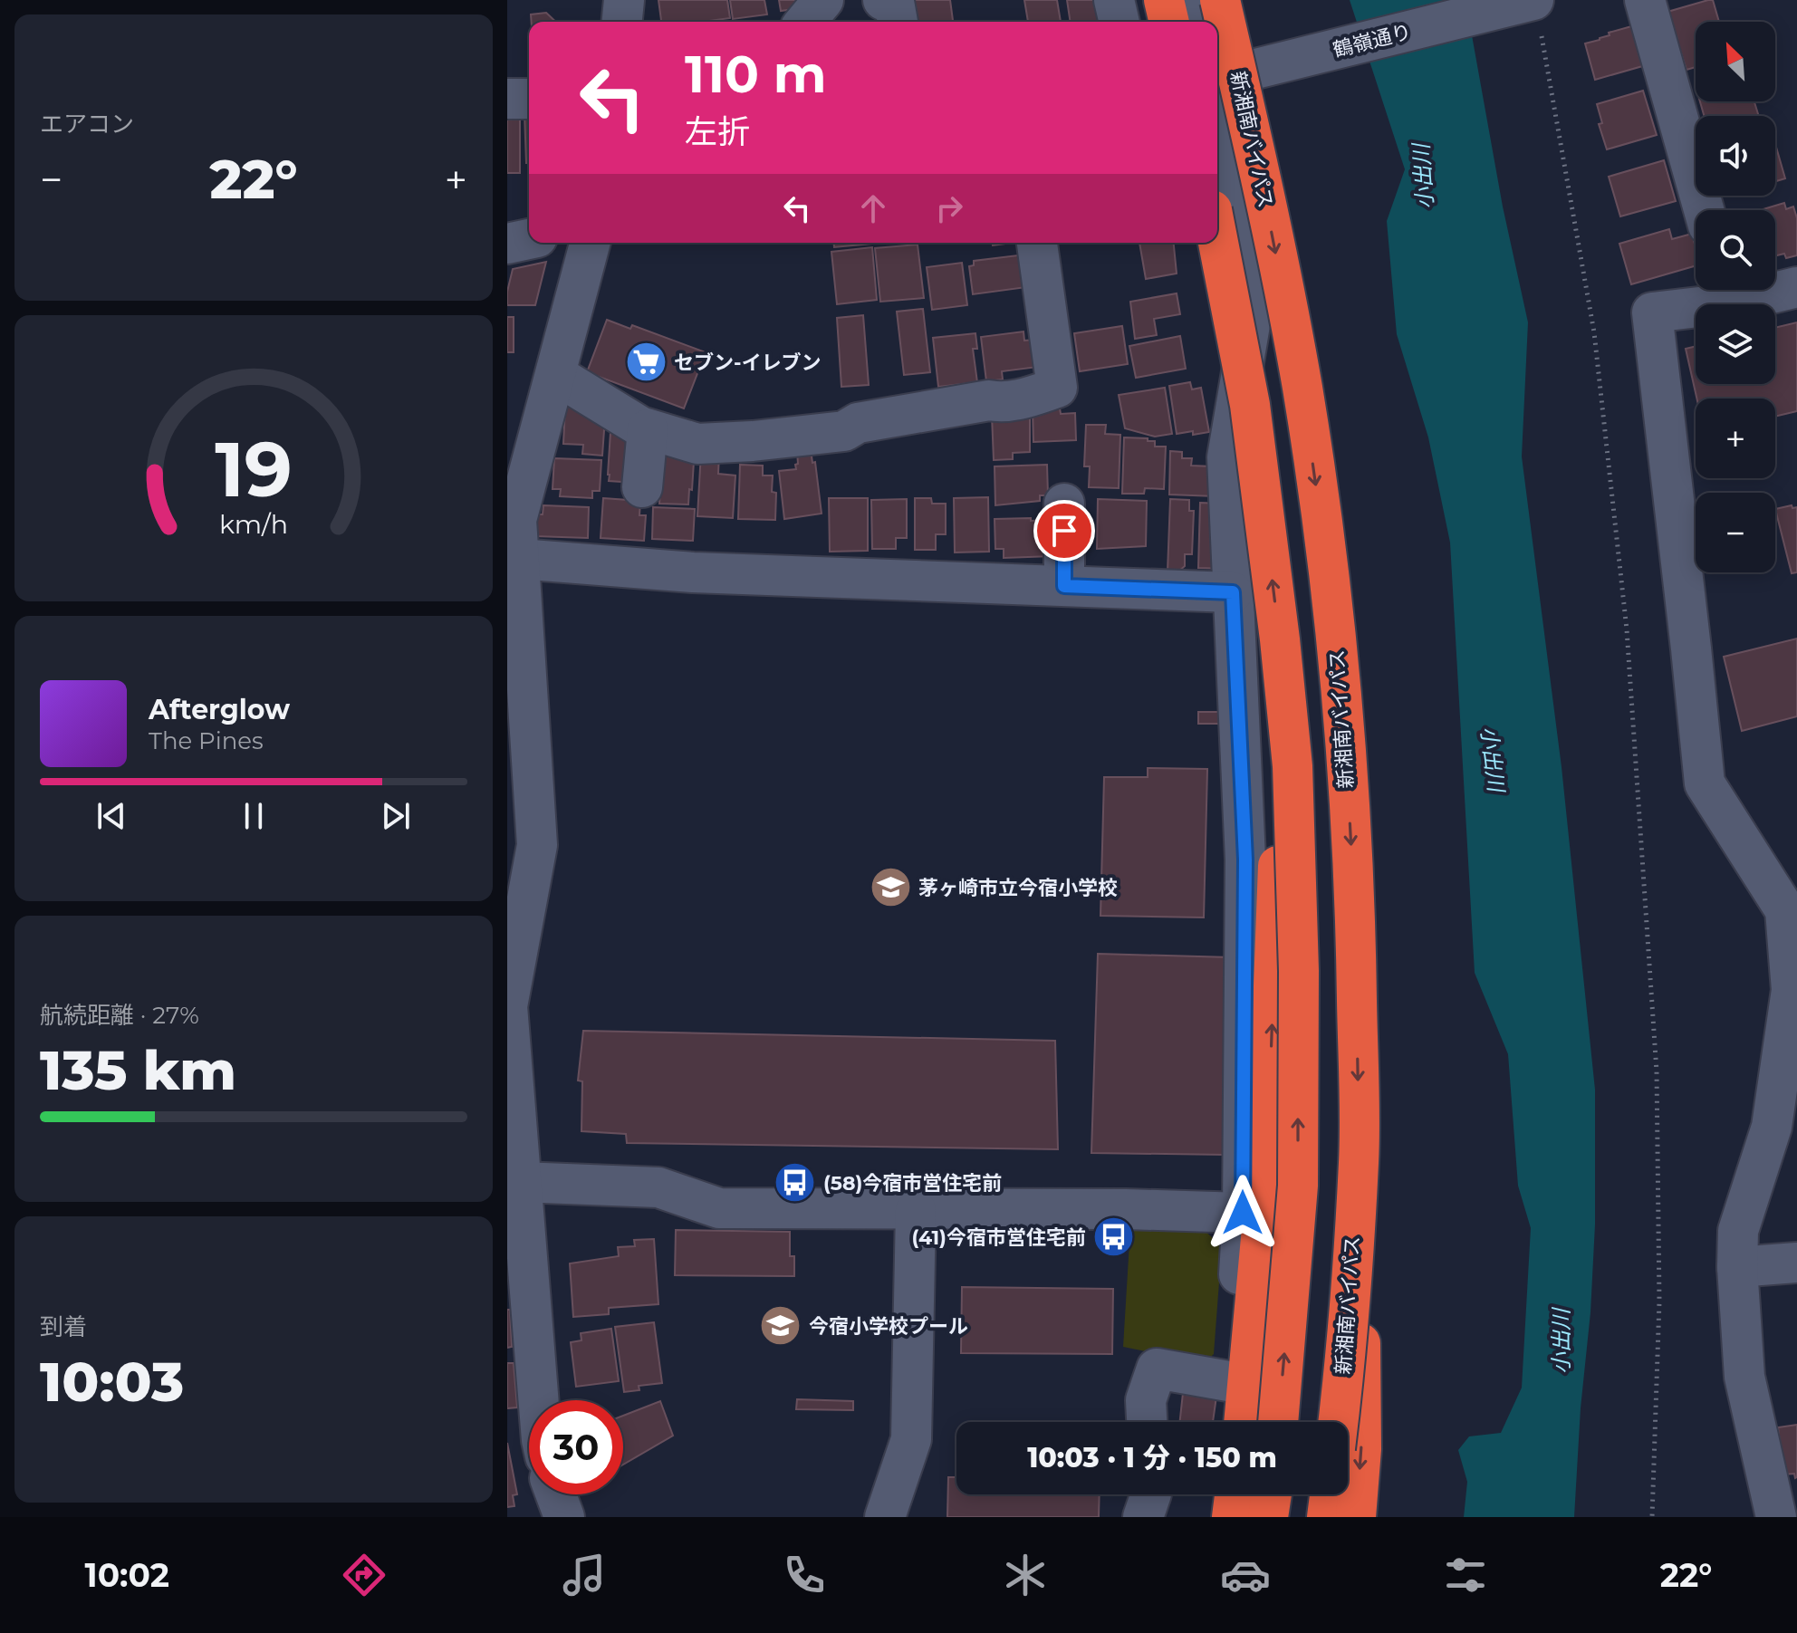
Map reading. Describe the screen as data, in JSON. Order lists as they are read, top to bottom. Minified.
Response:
{"streets":{"highway":["新湘南バイパス"],"street":["鶴嶺通り"]},"water":["小出川"],"places":{"supermarket":["セブン-イレブン"],"school or university":["茅ヶ崎市立今宿小学校","今宿小学校プール"],"bus stop":["(58)今宿市営住宅前","(41)今宿市営住宅前"]},"north":"top left","page":{"tile":["エアコン",["航続距離 · 27%","135 km"],["到着","10:03"]],"map_buttons":["+","−"],"turn":["110 m","左折"],"heat":["−","22°","+"],"song":["Afterglow","The Pines"],"limit":"30","trip":"10:03 · 1 分 · 150 m","tabs":["10:02","22°"],"gauge":["19","km/h"]}}
